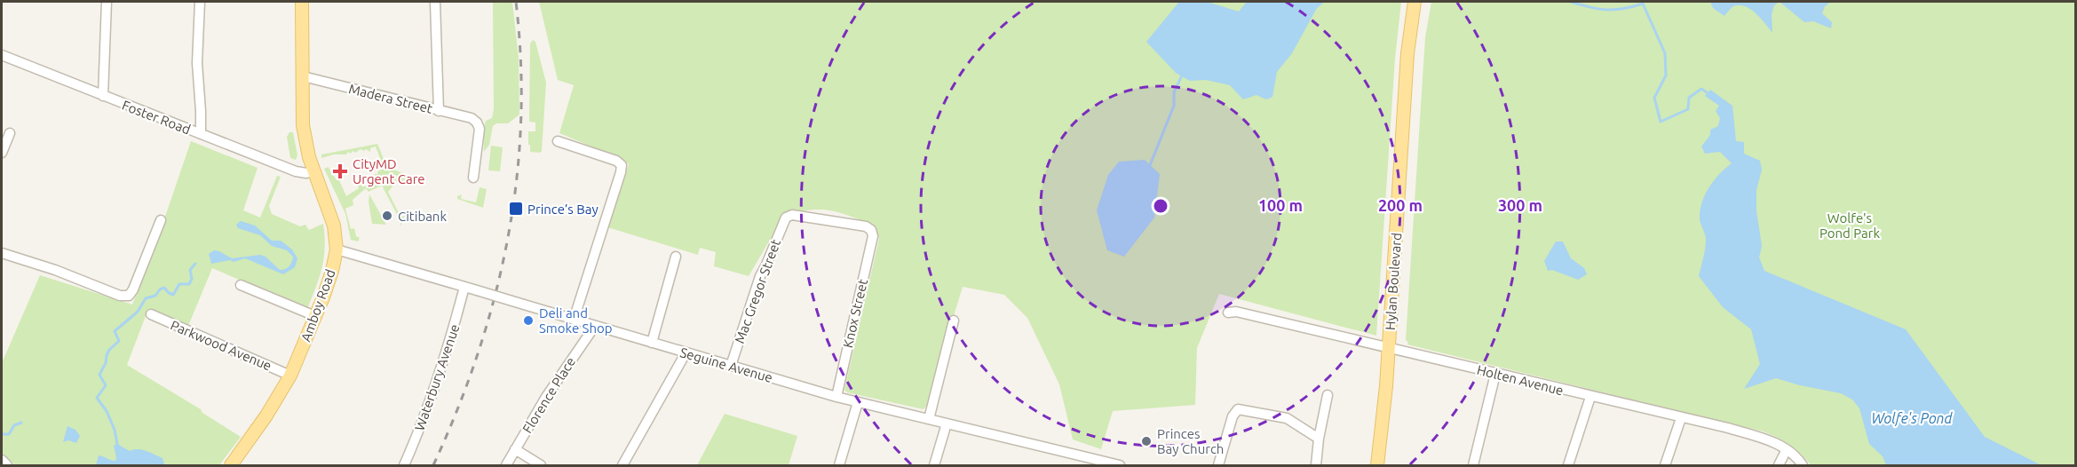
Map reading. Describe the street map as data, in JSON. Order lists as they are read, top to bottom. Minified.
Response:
{"streets":{"main road":["Hylan Boulevard","Amboy Road"],"street":["Madera Street","Foster Road","Mac Gregor Street","Knox Street","Parkwood Avenue","Seguine Avenue","Waterbury Avenue","Holten Avenue","Florence Place"]},"crossings":[["Madera Street","Amboy Road"],["Foster Road","Amboy Road"],["Hylan Boulevard","Holten Avenue"],["Mac Gregor Street","Knox Street"],["Mac Gregor Street","Seguine Avenue"],["Amboy Road","Parkwood Avenue"],["Amboy Road","Seguine Avenue"],["Knox Street","Seguine Avenue"],["Seguine Avenue","Waterbury Avenue"],["Seguine Avenue","Florence Place"]],"water":["Wolfe's Pond"],"parks":["Wolfe's Pond Park"],"places":{"health":["CityMD Urgent Care"],"transit":["Prince’s Bay"],"other":["Citibank","Deli and Smoke Shop","Princes Bay Church"]},"rings":["100 m","200 m","300 m"]}
